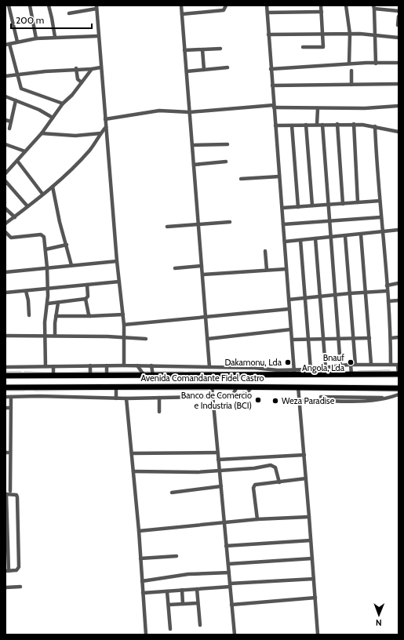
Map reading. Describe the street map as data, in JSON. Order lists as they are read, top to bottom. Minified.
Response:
{"streets":{"highway":["Avenida Comandante Fidel Castro"]},"places":["Dakamonu, Lda","Bnauf Angola, Lda","Banco de Comercio e Industria (BCI)","Weza Paradise"],"scale_bar":"200 m","north":"bottom"}
